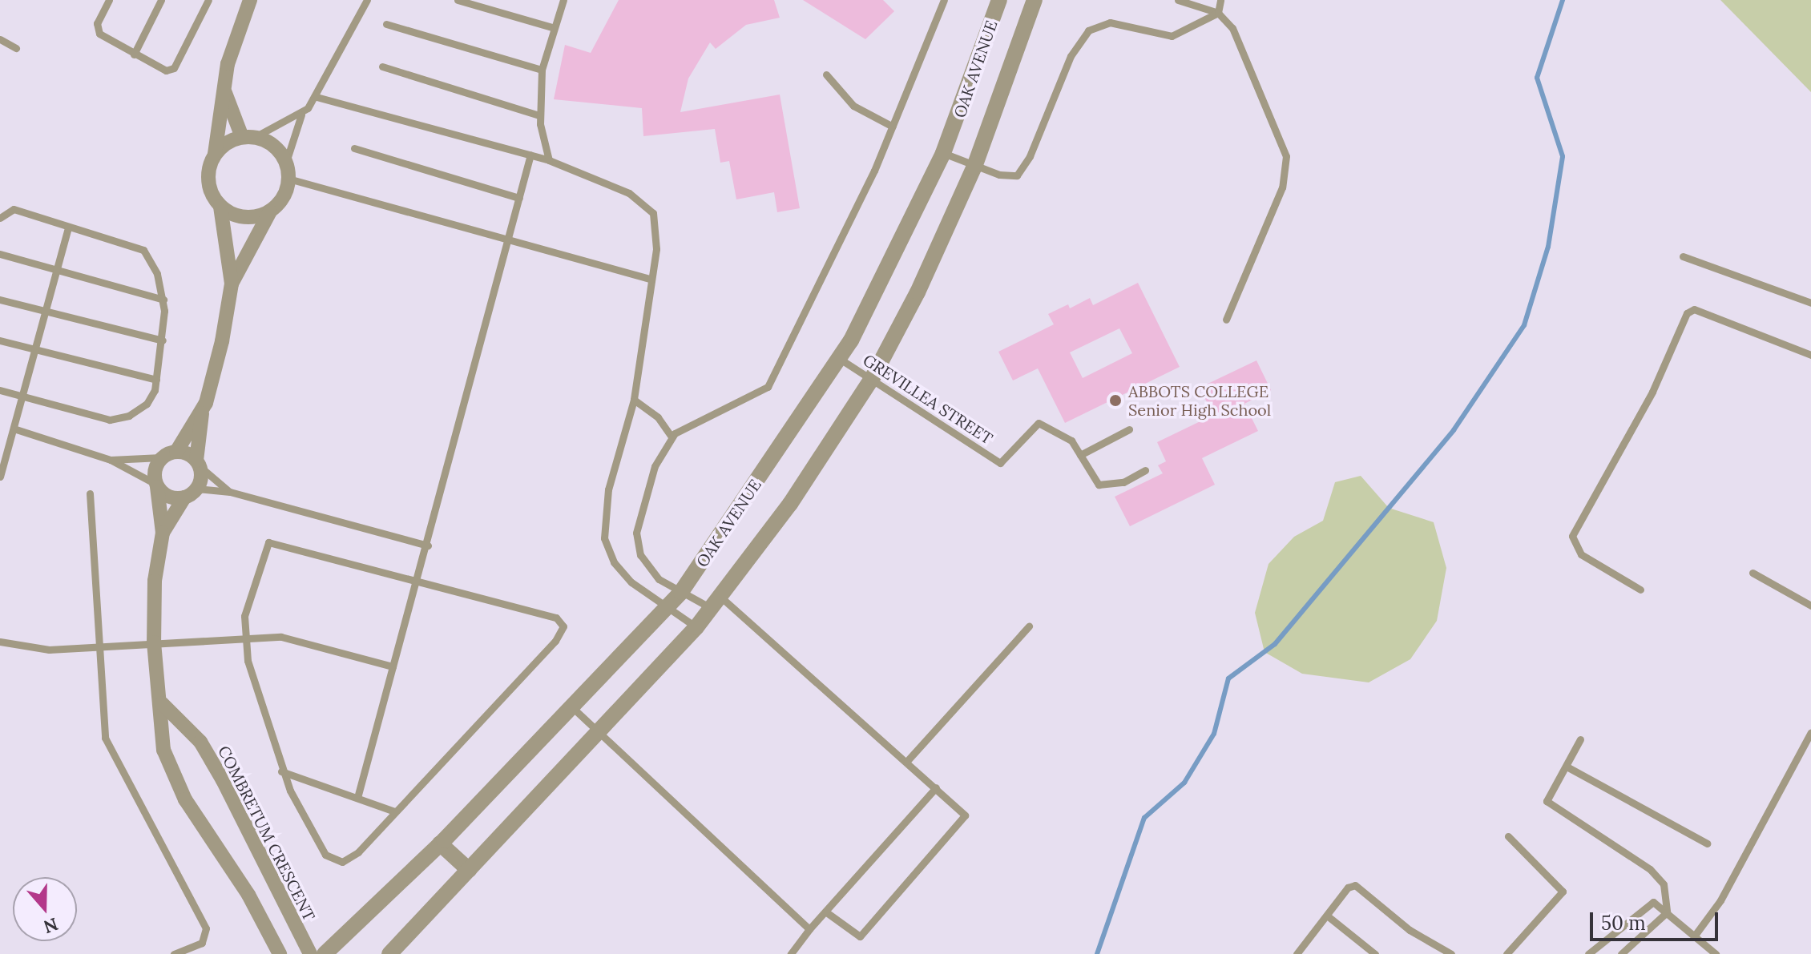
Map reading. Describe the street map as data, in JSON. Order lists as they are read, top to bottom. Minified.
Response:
{"streets":{"street":["OAK AVENUE","COMBRETUM CRESCENT"],"lane":["GREVILLEA STREET"]},"crossings":[["OAK AVENUE","GREVILLEA STREET"]],"places":["ABBOTS COLLEGE Senior High School"],"scale_bar":"50 m","north":"bottom"}
